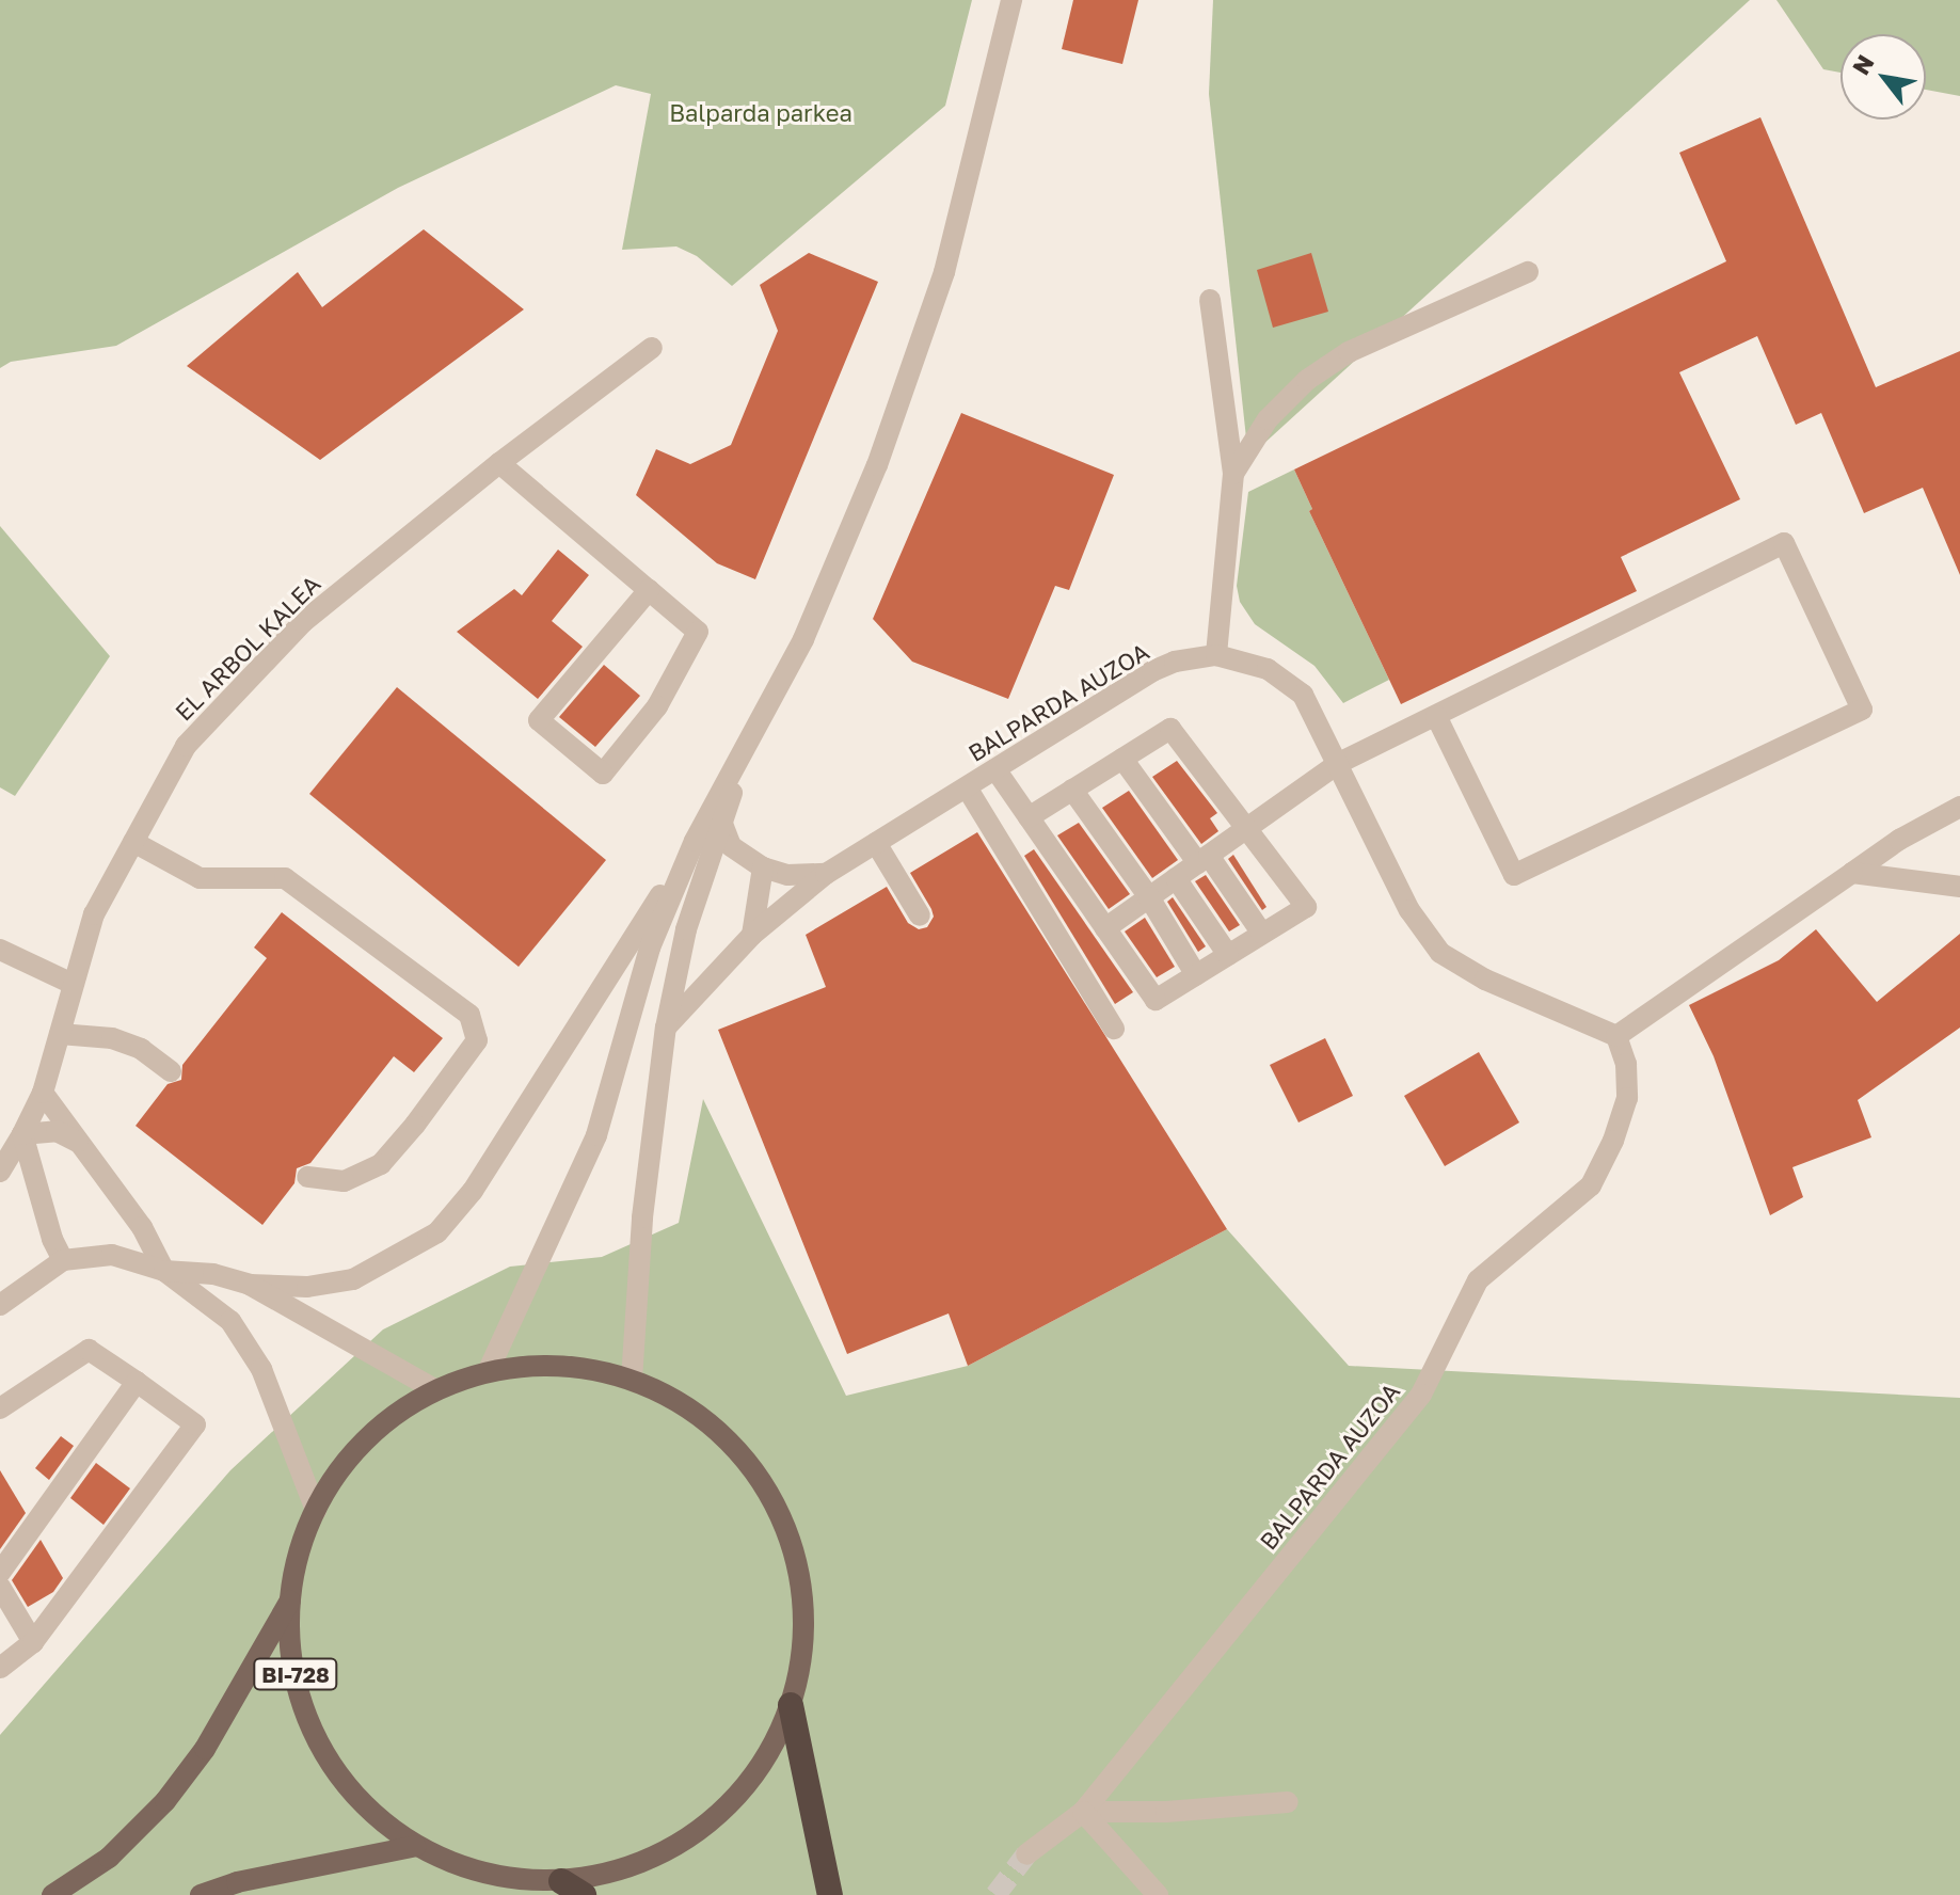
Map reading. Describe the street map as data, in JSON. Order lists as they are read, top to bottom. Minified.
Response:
{"streets":{"main road":["BI-728"],"street":["EL ARBOL KALEA","BALPARDA AUZOA"]},"parks":["Balparda parkea"],"north":"top left"}
